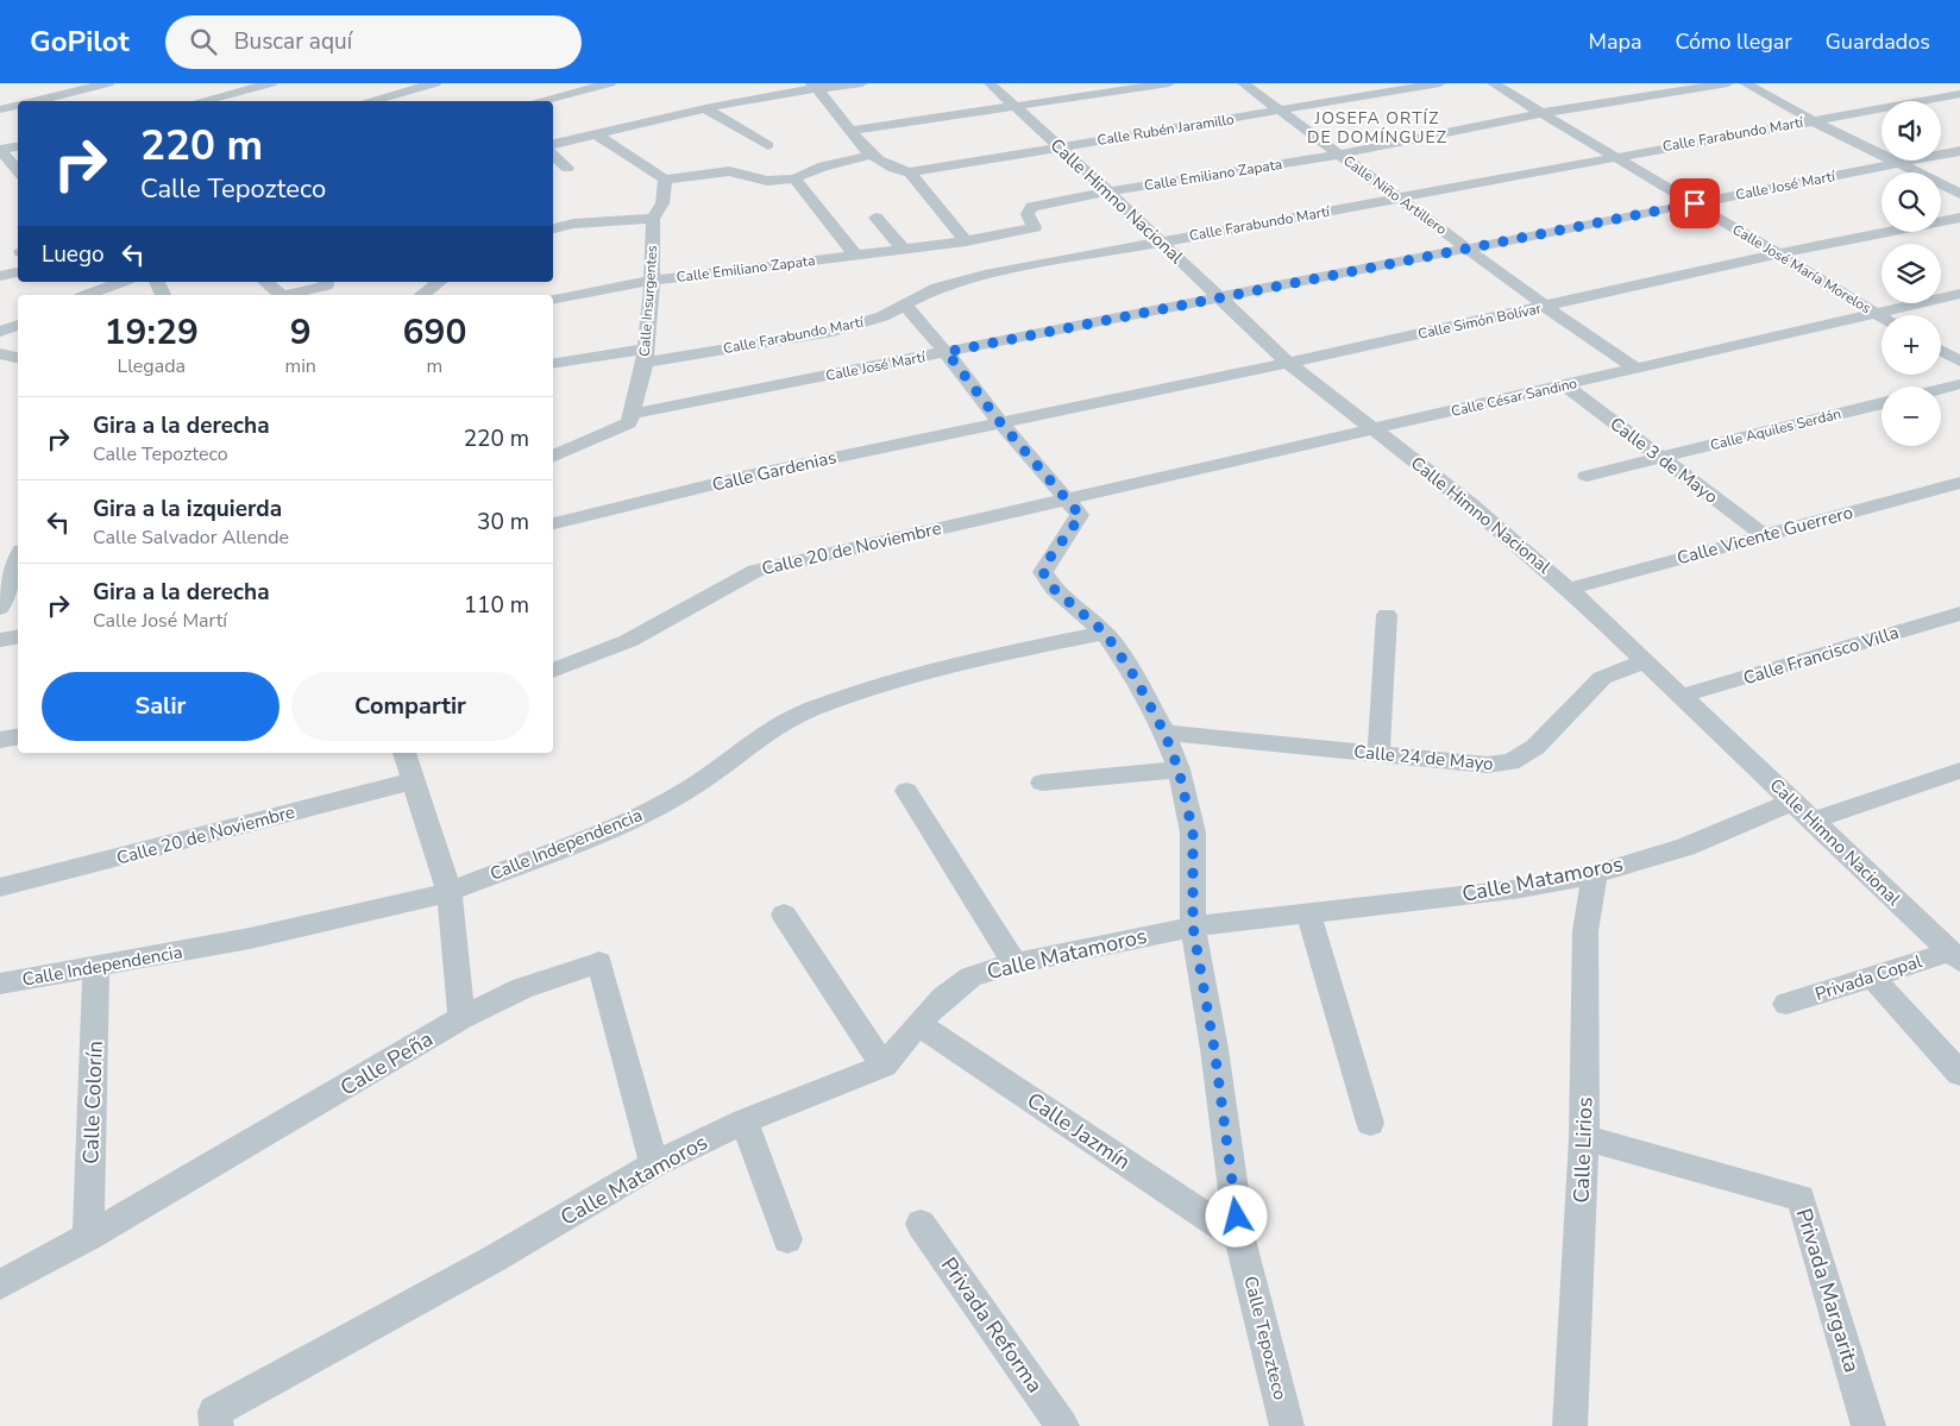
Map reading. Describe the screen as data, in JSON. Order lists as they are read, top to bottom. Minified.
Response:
{"streets":{"street":["Calle Rubén Jaramillo","Calle Farabundo Martí","Calle Emiliano Zapata","Calle José Martí","Calle Niño Artillero","Calle Himno Nacional","Calle José María Morelos","Calle Insurgentes","Calle Simón Bolívar","Calle César Sandino","Calle Aquiles Serdán","Calle 3 de Mayo","Calle Gardenias","Calle Vicente Guerrero","Calle 20 de Noviembre","Calle Francisco Villa","Calle 24 de Mayo","Calle Independencia","Calle Matamoros","Privada Copal","Calle Peña","Calle Colorín","Calle Jazmín","Calle Lirios","Privada Margarita","Privada Reforma","Calle Tepozteco"]},"crossings":[["Calle Rubén Jaramillo","Calle Niño Artillero"],["Calle Rubén Jaramillo","Calle Himno Nacional"],["Calle Farabundo Martí","Calle Niño Artillero"],["Calle Farabundo Martí","Calle Himno Nacional"],["Calle Farabundo Martí","Calle José María Morelos"],["Calle Farabundo Martí","Calle Insurgentes"],["Calle Emiliano Zapata","Calle Niño Artillero"],["Calle Emiliano Zapata","Calle Himno Nacional"],["Calle Emiliano Zapata","Calle José María Morelos"],["Calle Emiliano Zapata","Calle Insurgentes"],["Calle José Martí","Calle Niño Artillero"],["Calle José Martí","Calle Himno Nacional"],["Calle José Martí","Calle José María Morelos"],["Calle José Martí","Calle Insurgentes"],["Calle Niño Artillero","Calle Simón Bolívar"],["Calle Niño Artillero","Calle César Sandino"],["Calle Himno Nacional","Calle Simón Bolívar"],["Calle Himno Nacional","Calle César Sandino"],["Calle Himno Nacional","Calle Vicente Guerrero"],["Calle Himno Nacional","Calle Francisco Villa"],["Calle Himno Nacional","Calle 24 de Mayo"],["Calle Himno Nacional","Calle Matamoros"],["Calle Himno Nacional","Privada Copal"],["Calle José María Morelos","Calle Simón Bolívar"],["Calle José María Morelos","Calle César Sandino"],["Calle Simón Bolívar","Calle Gardenias"],["Calle César Sandino","Calle 3 de Mayo"],["Calle César Sandino","Calle 20 de Noviembre"],["Calle César Sandino","Calle Tepozteco"],["Calle Aquiles Serdán","Calle 3 de Mayo"],["Calle 3 de Mayo","Calle Vicente Guerrero"],["Calle 20 de Noviembre","Calle Tepozteco"],["Calle 24 de Mayo","Calle Tepozteco"],["Calle Independencia","Calle Colorín"],["Calle Independencia","Calle Tepozteco"],["Calle Matamoros","Calle Peña"],["Calle Matamoros","Calle Jazmín"],["Calle Matamoros","Calle Lirios"],["Calle Matamoros","Calle Tepozteco"],["Calle Peña","Calle Colorín"],["Calle Jazmín","Calle Tepozteco"],["Calle Lirios","Privada Margarita"]],"districts":["JOSEFA ORTÍZ DE DOMÍNGUEZ"],"page":{"header":"GoPilot","search":"Buscar aquí","nav":["Mapa","Cómo llegar","Guardados"],"map_buttons":["+","−"],"turn":["220 m","Calle Tepozteco"],"then":"Luego","eta":["19:29","Llegada","9","min","690","m"],"list":[{"name":"Gira a la derecha","note":"Calle Tepozteco","value":"220 m"},{"name":"Gira a la izquierda","note":"Calle Salvador Allende","value":"30 m"},{"name":"Gira a la derecha","note":"Calle José Martí","value":"110 m"}],"buttons":["Salir","Compartir"]}}
